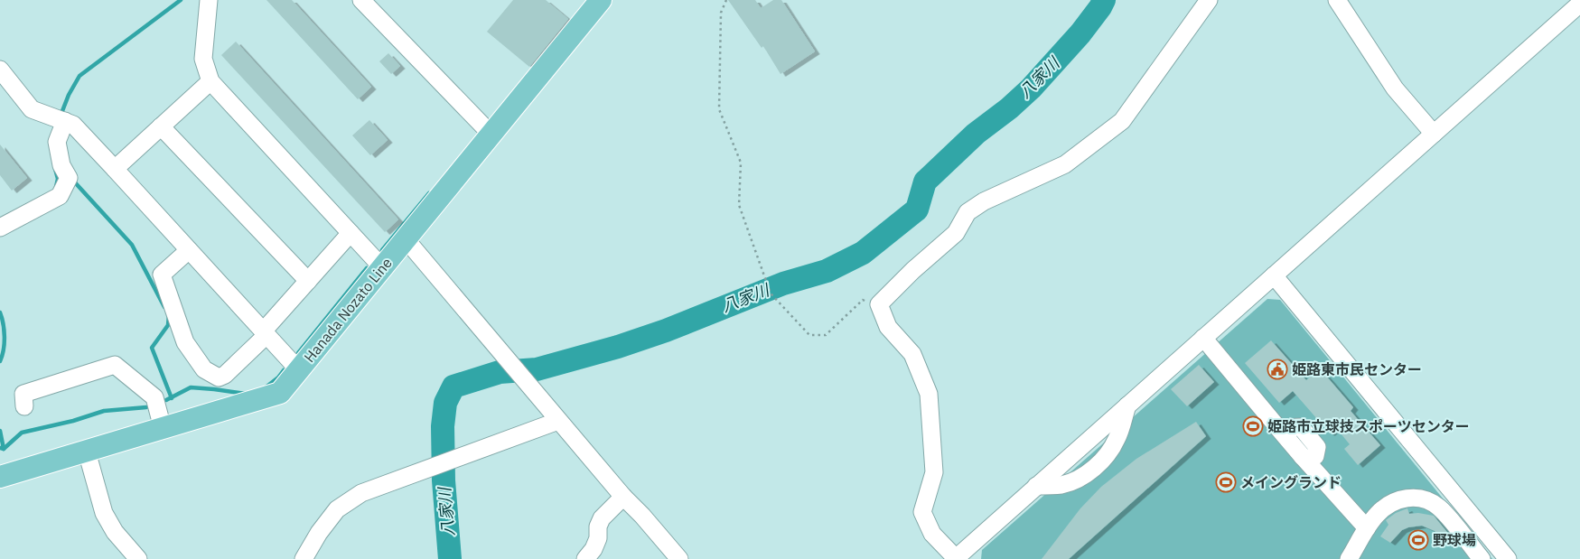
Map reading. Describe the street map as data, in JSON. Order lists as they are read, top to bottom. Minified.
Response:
{"streets":{"main road":["Hanada Nozato Line"]},"water":["八家川"],"places":{"public building":["姫路東市民センター"],"sports":["姫路市立球技スポーツセンター","メイングランド","野球場"]}}
